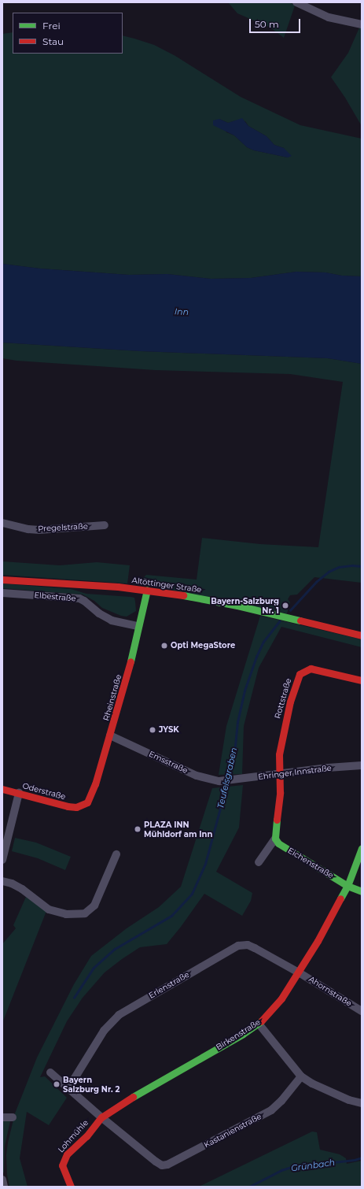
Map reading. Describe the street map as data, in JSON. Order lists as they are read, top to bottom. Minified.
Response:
{"streets":{"street":["Pregelstraße","Altöttinger Straße","Elbestraße","Rheinstraße","Rottstraße","Emsstraße","Ehringer Innstraße","Oderstraße","Eichenstraße","Erlenstraße","Ahornstraße","Birkenstraße","Kastanienstraße","Lohmühle"]},"crossings":[["Altöttinger Straße","Rheinstraße"],["Elbestraße","Rheinstraße"],["Rheinstraße","Emsstraße"],["Rheinstraße","Oderstraße"],["Rottstraße","Ehringer Innstraße"],["Emsstraße","Ehringer Innstraße"],["Eichenstraße","Birkenstraße"],["Erlenstraße","Ahornstraße"],["Erlenstraße","Birkenstraße"],["Ahornstraße","Birkenstraße"],["Birkenstraße","Kastanienstraße"],["Birkenstraße","Lohmühle"],["Kastanienstraße","Lohmühle"]],"water":["Inn","Teufelsgraben","Grünbach"],"places":["Bayern-Salzburg Nr. 1","Opti MegaStore","JYSK","PLAZA INN Mühldorf am Inn","Bayern Salzburg Nr. 2"],"legend":["Frei","Stau"],"scale_bar":"50 m"}
